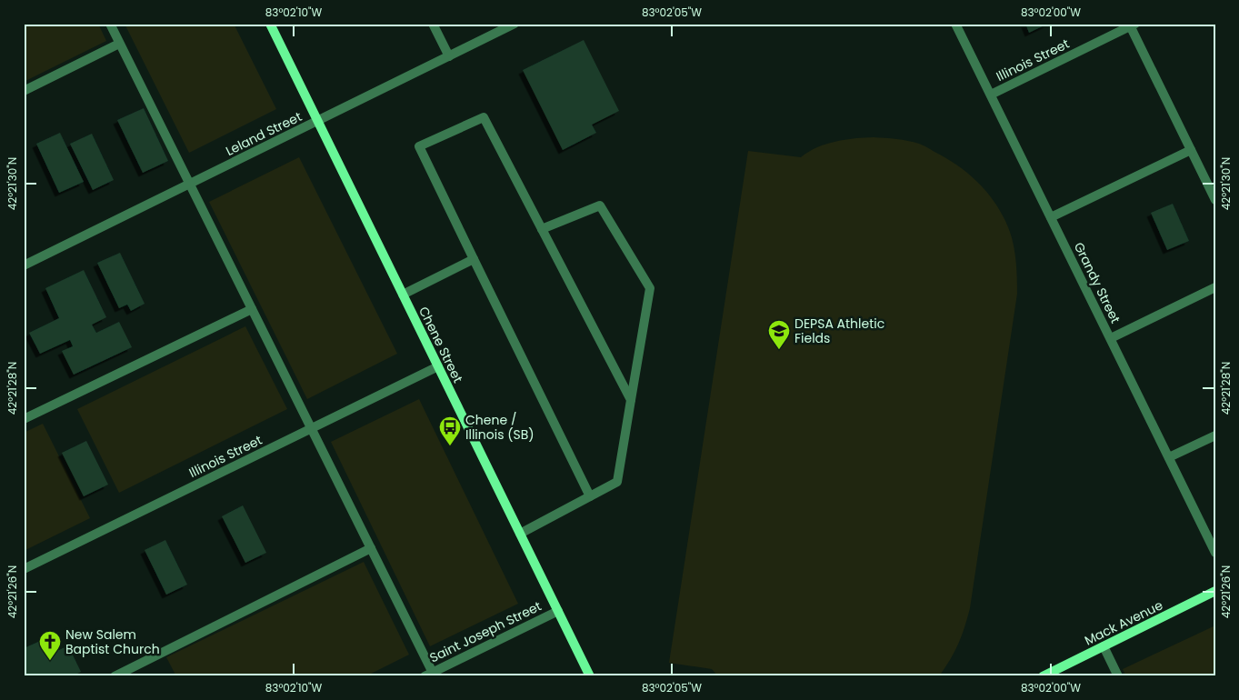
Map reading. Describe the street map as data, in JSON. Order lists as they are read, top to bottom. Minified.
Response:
{"streets":{"street":["Illinois Street","Leland Street","Grandy Street","Chene Street","Mack Avenue","Saint Joseph Street"]},"crossings":[["Illinois Street","Grandy Street"],["Illinois Street","Chene Street"],["Leland Street","Chene Street"],["Chene Street","Saint Joseph Street"]],"places":{"school or university":["DEPSA Athletic Fields"],"bus stop":["Chene / Illinois (SB)"],"church":["New Salem Baptist Church"]},"coordinates":["83°02'10\"W","83°02'05\"W","83°02'00\"W","42°21'30\"N","42°21'28\"N","42°21'26\"N"]}
